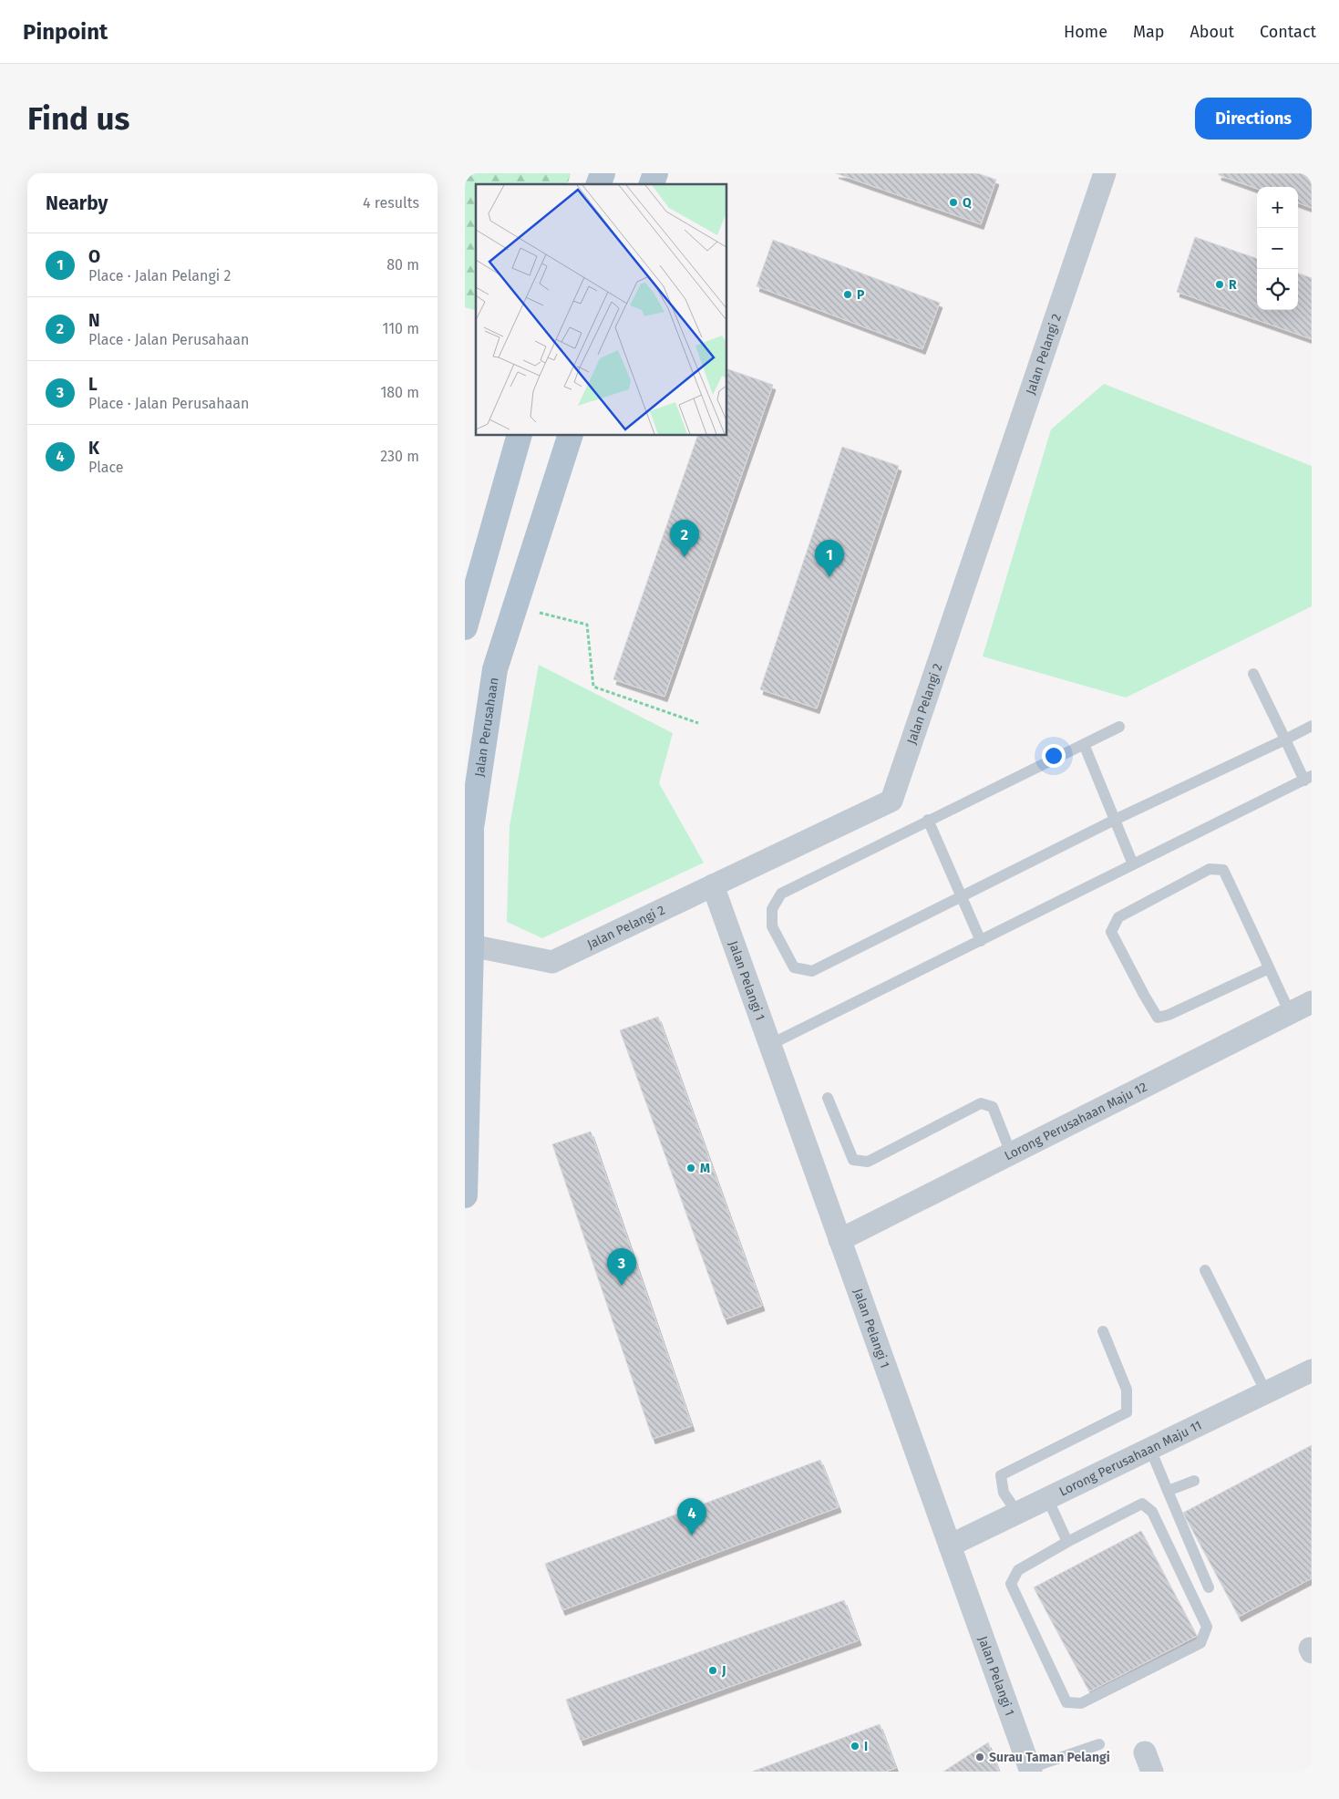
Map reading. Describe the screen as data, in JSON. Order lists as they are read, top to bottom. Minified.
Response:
{"streets":{"main road":["Jalan Perusahaan"],"street":["Jalan Pelangi 2","Jalan Pelangi 1","Lorong Perusahaan Maju 12","Lorong Perusahaan Maju 11"]},"crossings":[["Jalan Pelangi 2","Jalan Perusahaan"],["Jalan Pelangi 2","Jalan Pelangi 1"],["Jalan Pelangi 1","Lorong Perusahaan Maju 12"],["Jalan Pelangi 1","Lorong Perusahaan Maju 11"]],"places":["Q","R","P","M","J","I","Surau Taman Pelangi"],"page":{"header":"Pinpoint","nav":["Home","Map","About","Contact"],"buttons":"Directions","title":"Find us","heading":["Nearby","4 results"],"map_buttons":["+","−"],"list":[{"mark":"1","name":"O","note":"Place · Jalan Pelangi 2","value":"80 m"},{"mark":"2","name":"N","note":"Place · Jalan Perusahaan","value":"110 m"},{"mark":"3","name":"L","note":"Place · Jalan Perusahaan","value":"180 m"},{"mark":"4","name":"K","note":"Place","value":"230 m"}],"pins":["2","1","3","4"]}}
